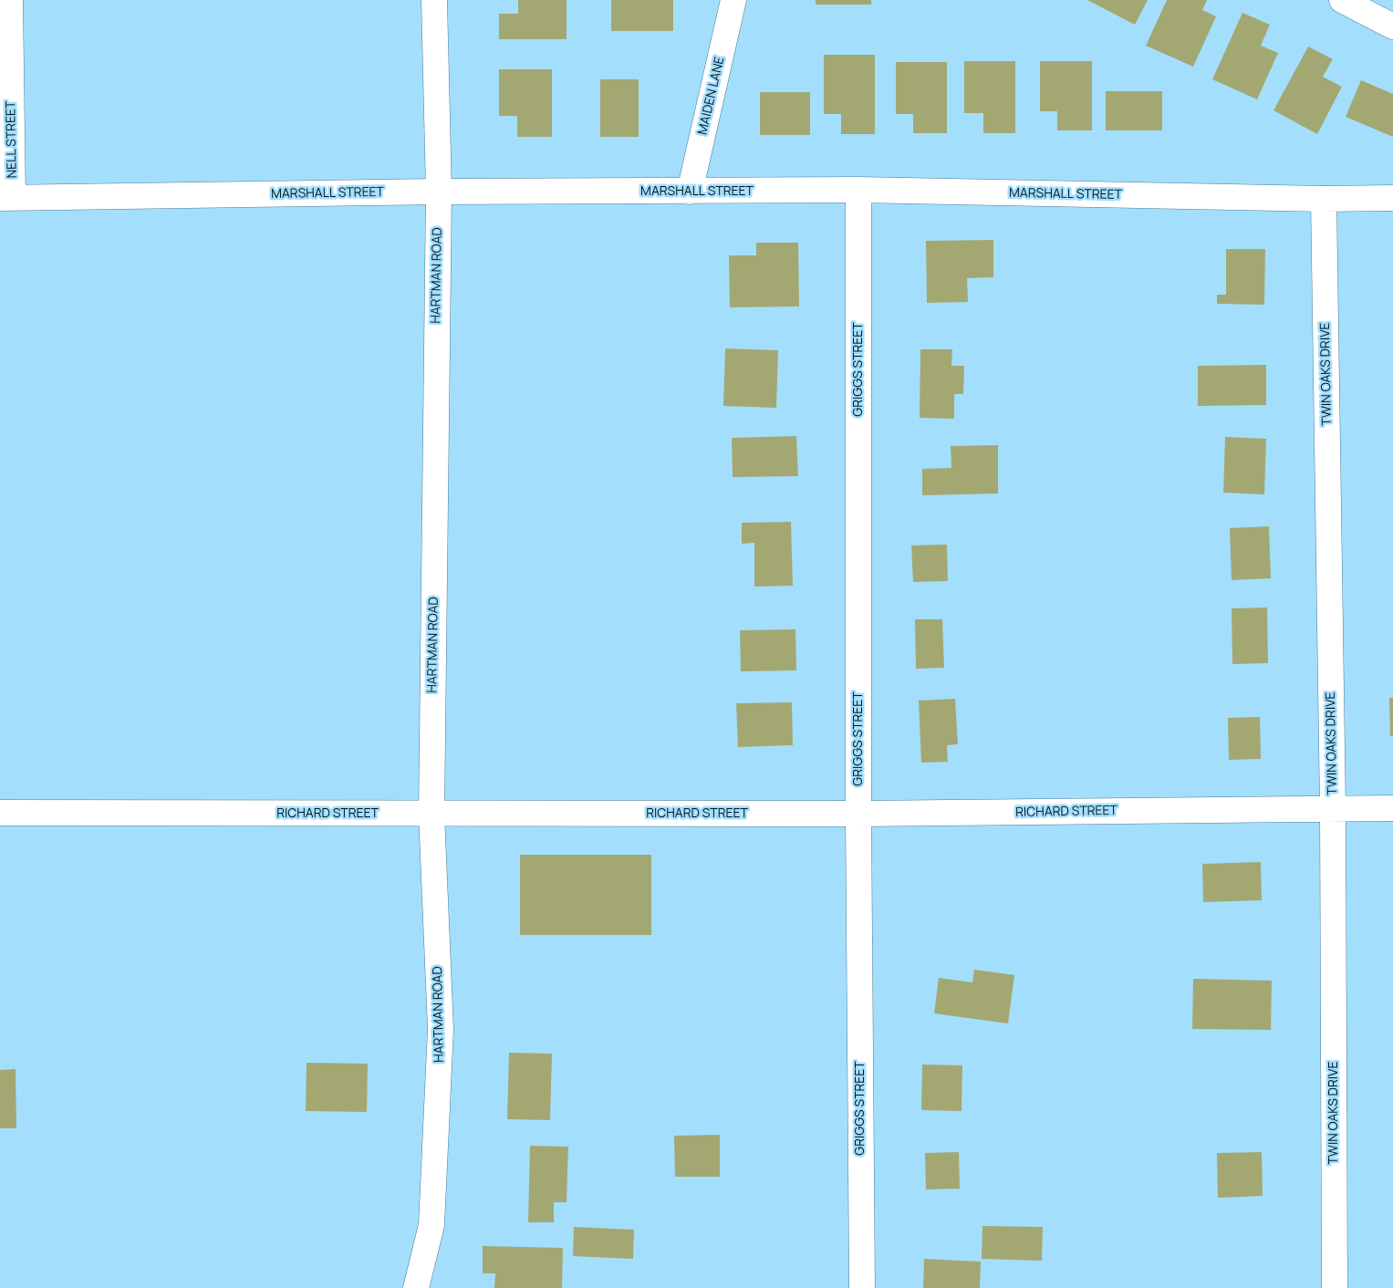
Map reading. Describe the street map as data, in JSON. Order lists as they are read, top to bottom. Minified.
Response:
{"streets":{"street":["MAIDEN LANE","NELL STREET","MARSHALL STREET","HARTMAN ROAD","GRIGGS STREET","TWIN OAKS DRIVE","RICHARD STREET"]},"crossings":[["MAIDEN LANE","MARSHALL STREET"],["NELL STREET","MARSHALL STREET"],["MARSHALL STREET","HARTMAN ROAD"],["MARSHALL STREET","GRIGGS STREET"],["MARSHALL STREET","TWIN OAKS DRIVE"],["HARTMAN ROAD","RICHARD STREET"],["GRIGGS STREET","RICHARD STREET"],["TWIN OAKS DRIVE","RICHARD STREET"]]}
